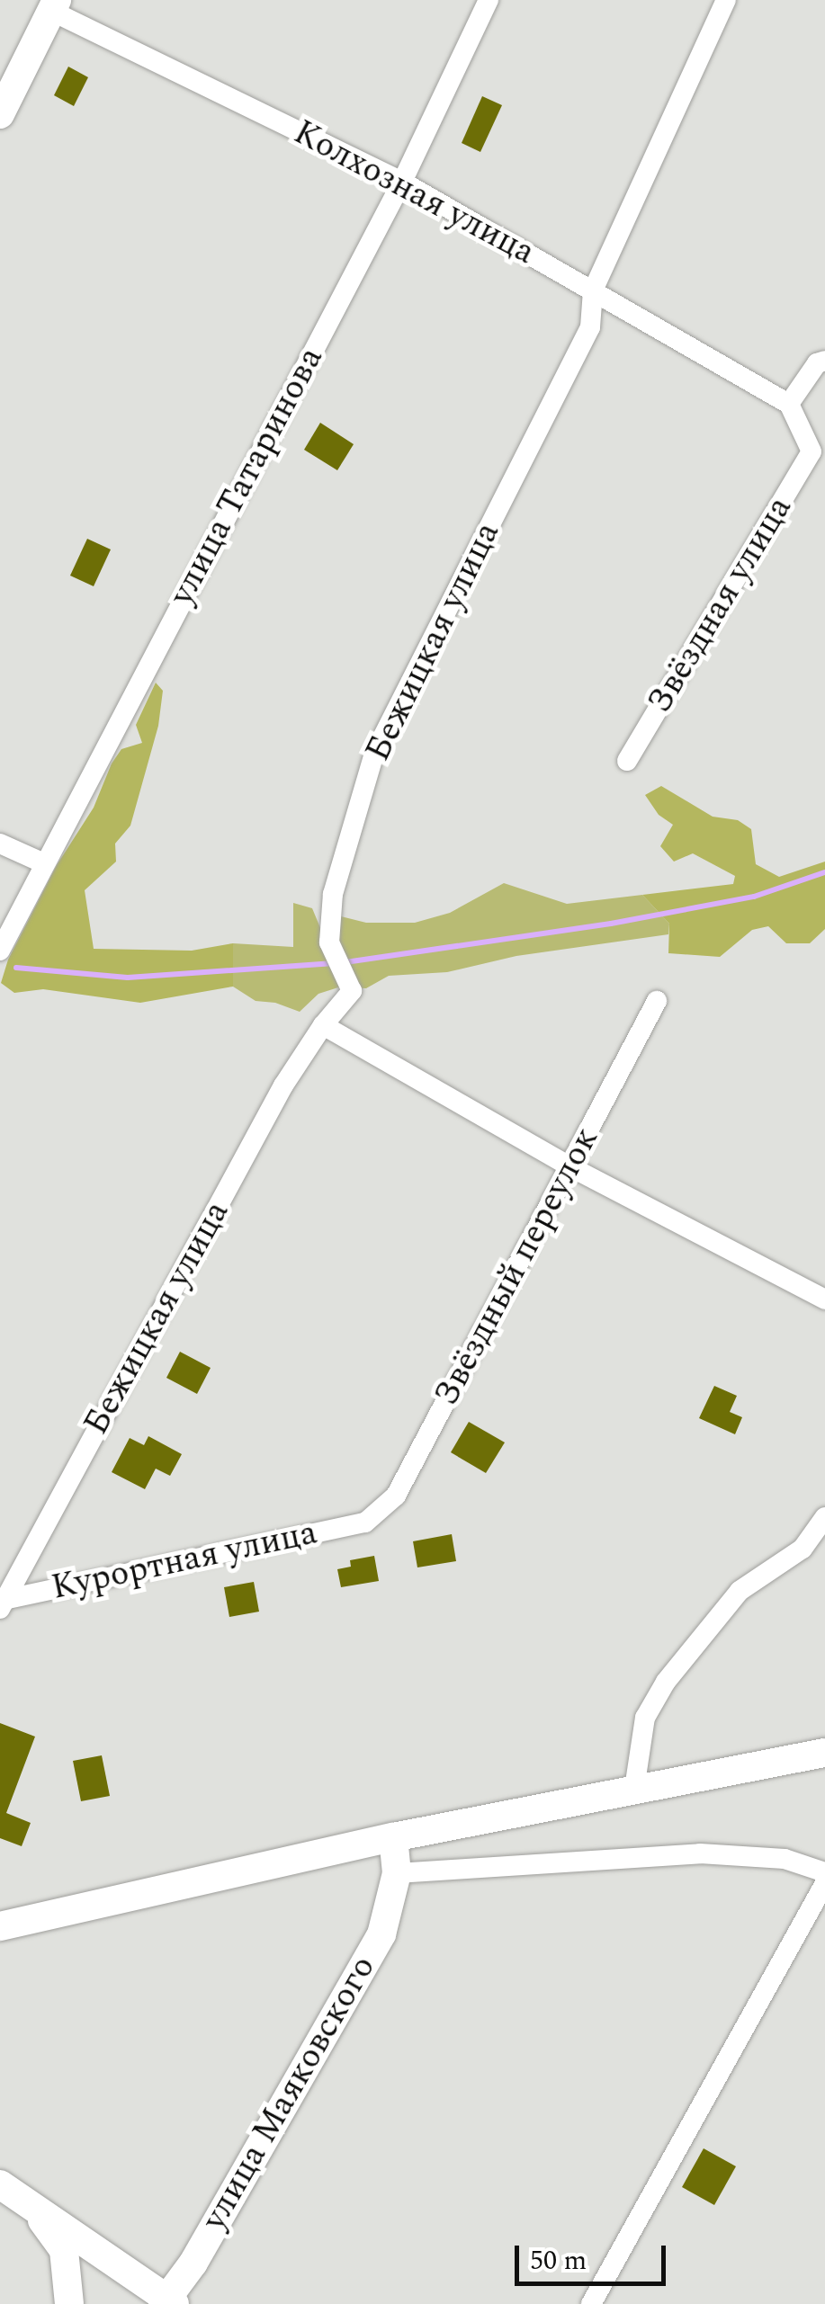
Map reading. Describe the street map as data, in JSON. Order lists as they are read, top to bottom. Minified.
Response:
{"streets":{"main road":["улица Маяковского"],"street":["Колхозная улица","улица Татаринова","Звёздная улица","Бежицкая улица","Звёздный переулок","Курортная улица"]},"crossings":[["Колхозная улица","улица Татаринова"],["Колхозная улица","Звёздная улица"],["Колхозная улица","Бежицкая улица"],["Бежицкая улица","Курортная улица"],["Звёздный переулок","Курортная улица"]],"scale_bar":"50 m"}
